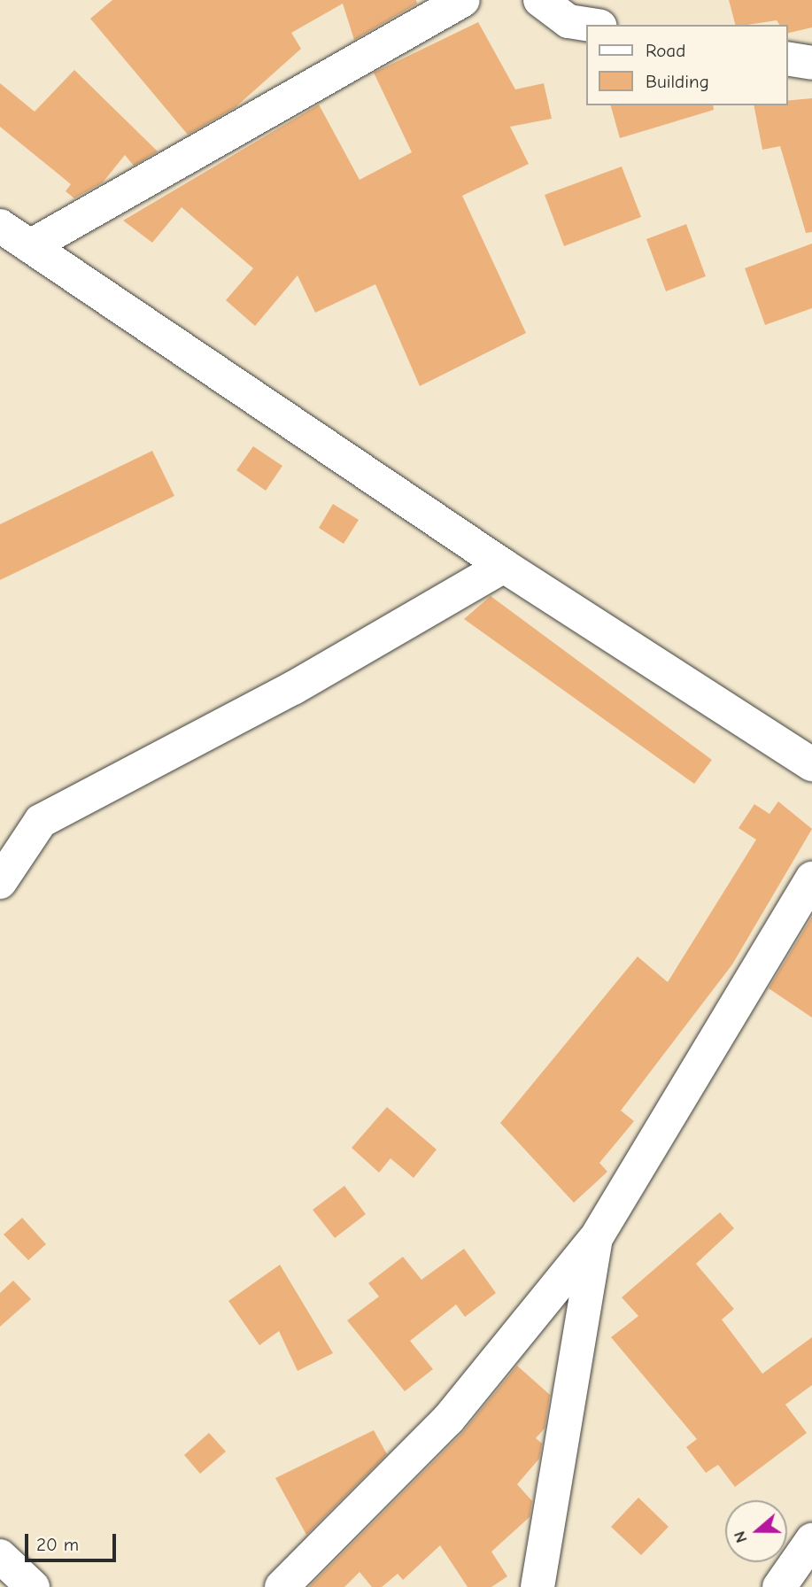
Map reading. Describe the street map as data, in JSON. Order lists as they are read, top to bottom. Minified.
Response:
{"legend":["Road","Building"],"scale_bar":"20 m","north":"left"}
